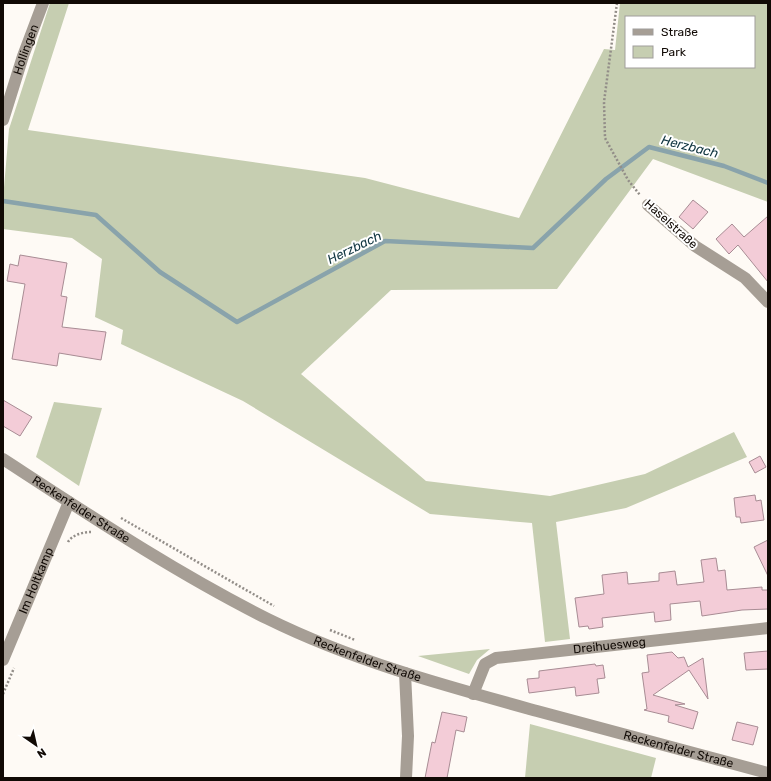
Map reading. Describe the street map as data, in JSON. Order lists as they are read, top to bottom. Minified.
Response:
{"streets":{"street":["Hollingen","Haselstraße","Reckenfelder Straße","Im Holtkamp","Dreihuesweg"]},"crossings":[["Reckenfelder Straße","Im Holtkamp"],["Reckenfelder Straße","Dreihuesweg"]],"water":["Herzbach"],"legend":["Straße","Park"],"north":"bottom right"}
